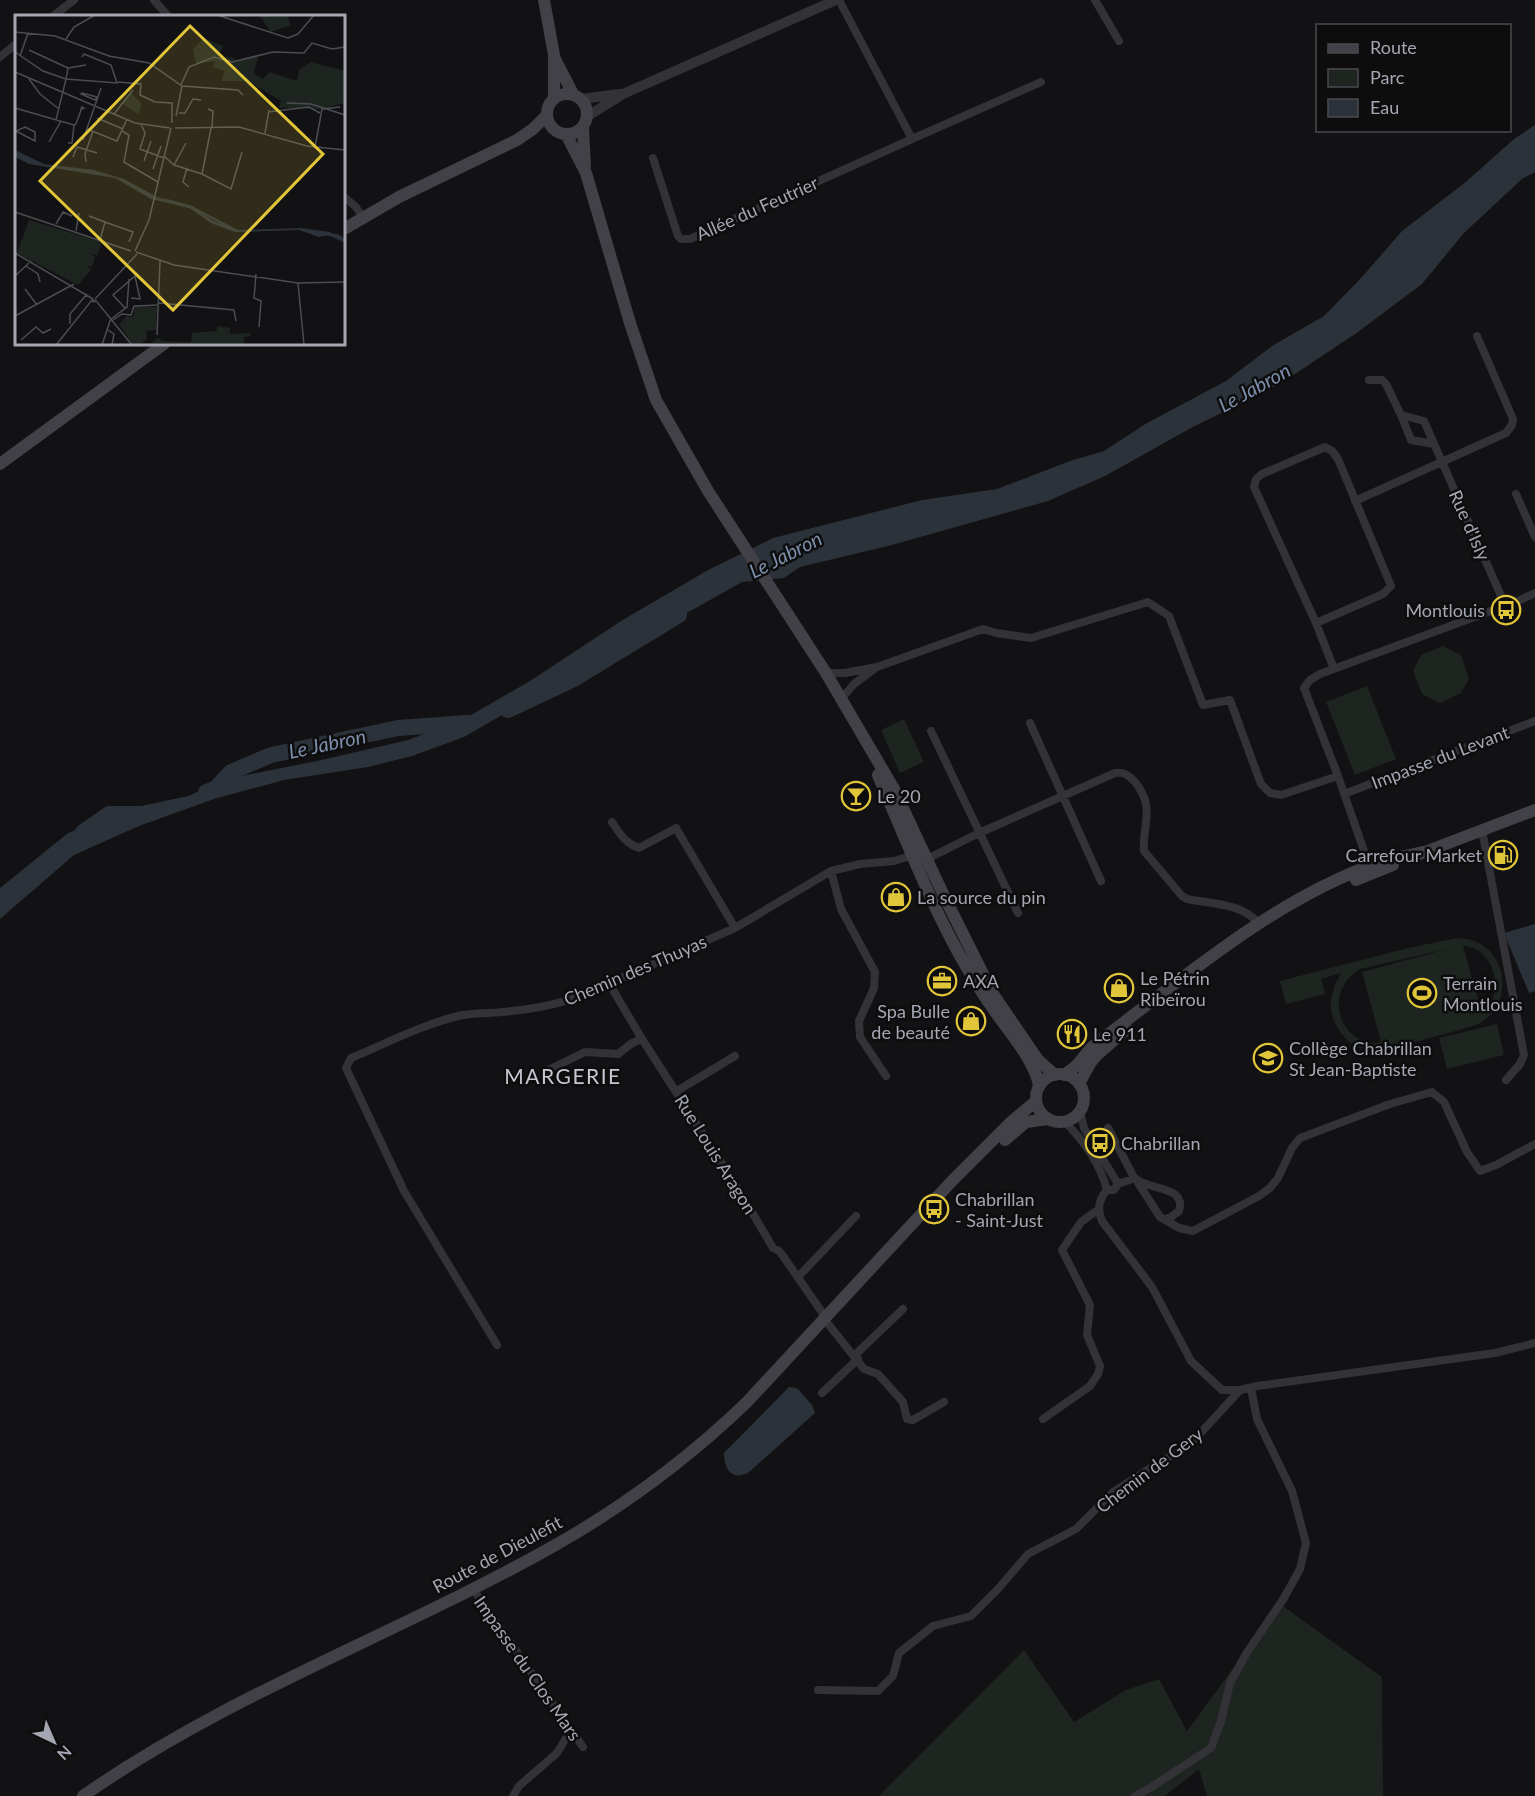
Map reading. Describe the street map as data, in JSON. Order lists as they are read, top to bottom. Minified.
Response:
{"streets":{"main road":["Route de Dieulefit"],"street":["Allée du Feutrier","Rue d'Isly","Impasse du Levant","Chemin des Thuyas","Rue Louis Aragon","Chemin de Gery","Impasse du Clos Mars"]},"crossings":[["Chemin des Thuyas","Rue Louis Aragon"],["Rue Louis Aragon","Route de Dieulefit"],["Route de Dieulefit","Impasse du Clos Mars"]],"districts":["MARGERIE"],"water":["Le Jabron"],"places":{"bus stop":["Montlouis","Chabrillan","Chabrillan - Saint-Just"],"bar":["Le 20"],"fuel station":["Carrefour Market"],"shop":["La source du pin","Le Pétrin Ribeïrou","Spa Bulle de beauté"],"office":["AXA"],"sports":["Terrain Montlouis"],"restaurant":["Le 911"],"school or university":["Collège Chabrillan St Jean-Baptiste"]},"legend":["Route","Parc","Eau"],"north":"bottom right"}
